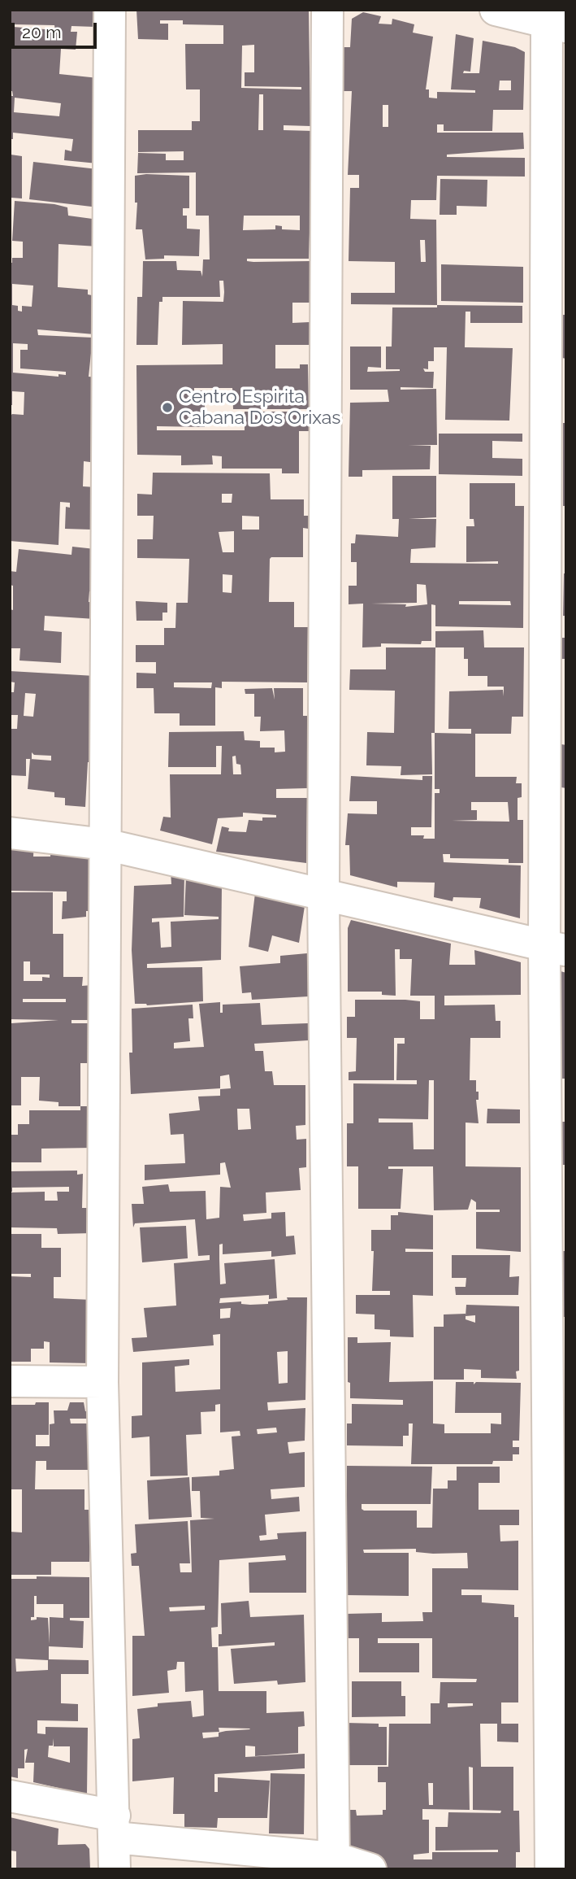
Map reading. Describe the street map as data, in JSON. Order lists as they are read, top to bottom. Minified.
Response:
{"places":["Centro Espirita Cabana Dos Orixas"],"scale_bar":"20 m"}
